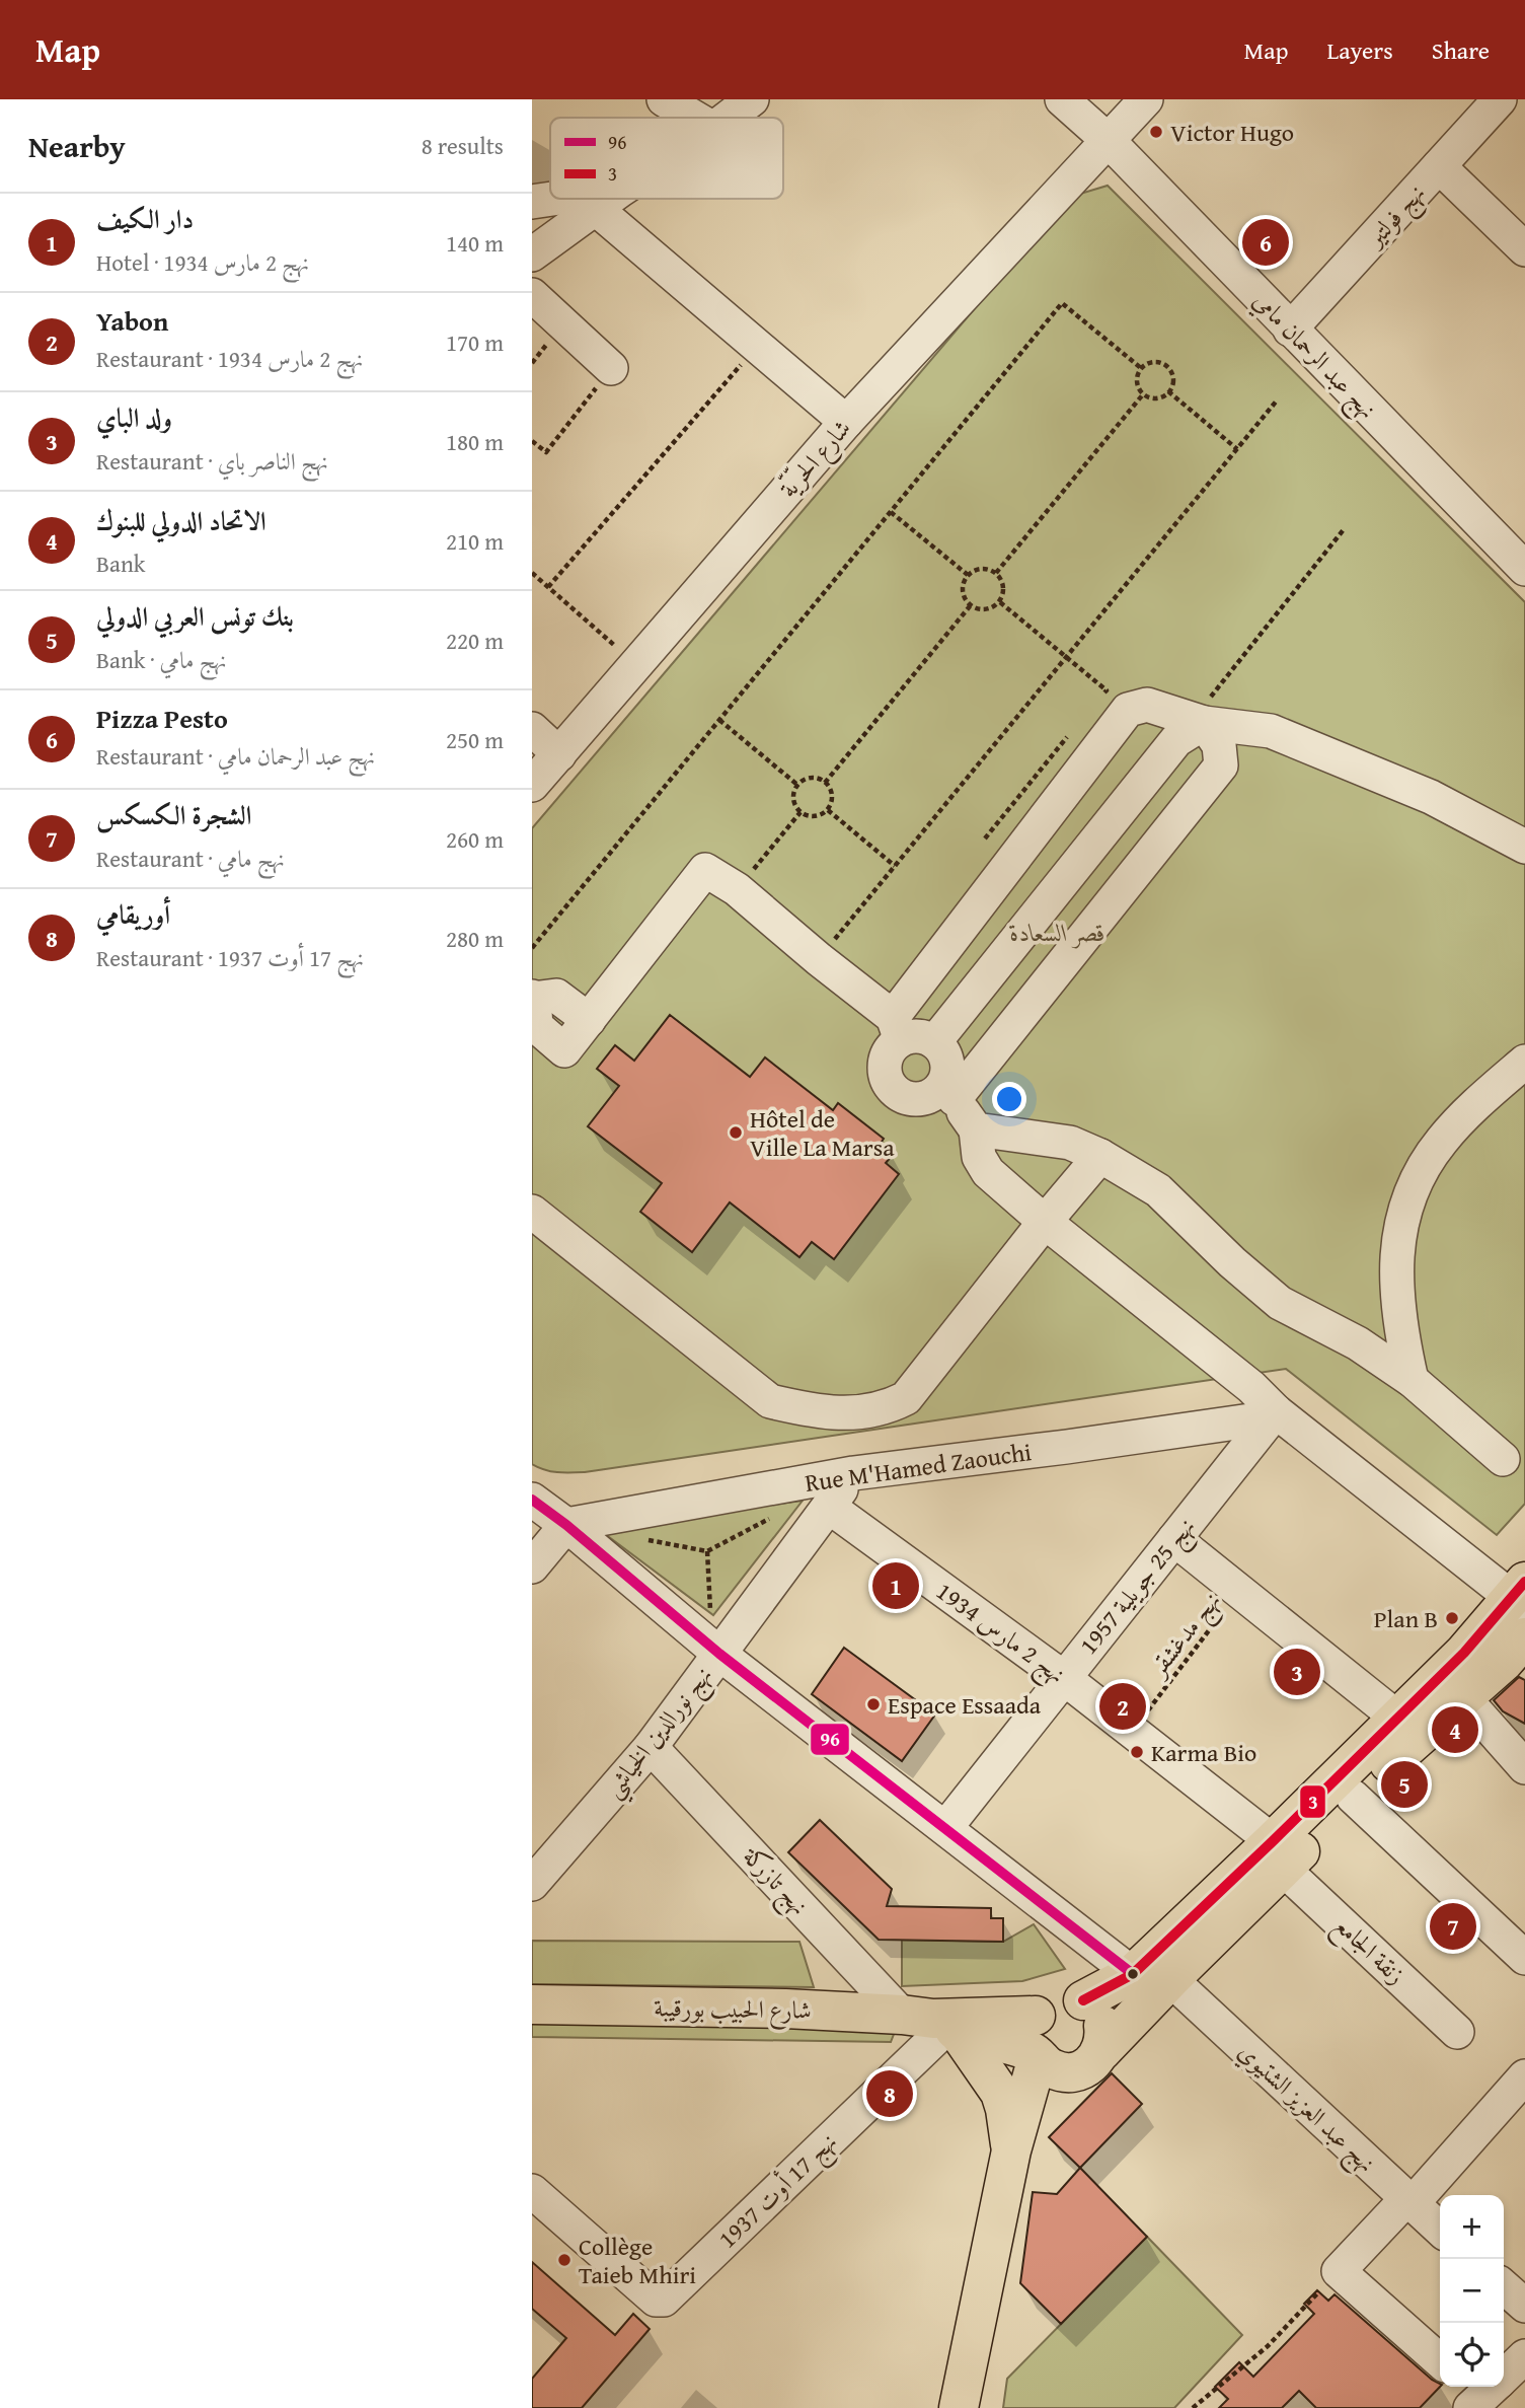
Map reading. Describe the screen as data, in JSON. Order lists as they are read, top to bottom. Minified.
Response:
{"streets":{"main road":["شارع الحبيب بورقيبة"],"street":["نهج فولتير","نهج عبد الرحمان مامي","شارع الحرّيّة","Rue M'Hamed Zaouchi","نهج 25 جويلية 1957","نهج 2 مارس 1934","نهج نورالدين الخياشي","نهج تازركة","زنقة الجامع","نهج عبد العزيز الشتيوي","نهج 17 أوت 1937"],"path":["نهج مدغشقر"]},"crossings":[["نهج فولتير","نهج عبد الرحمان مامي"],["نهج عبد الرحمان مامي","شارع الحرّيّة"],["Rue M'Hamed Zaouchi","نهج 25 جويلية 1957"],["Rue M'Hamed Zaouchi","نهج نورالدين الخياشي"],["نهج 25 جويلية 1957","نهج 2 مارس 1934"],["نهج 2 مارس 1934","نهج مدغشقر"],["نهج 2 مارس 1934","نهج نورالدين الخياشي"],["نهج 2 مارس 1934","زنقة الجامع"],["نهج نورالدين الخياشي","نهج تازركة"],["نهج تازركة","شارع الحبيب بورقيبة"],["نهج تازركة","نهج 17 أوت 1937"],["شارع الحبيب بورقيبة","نهج 17 أوت 1937"]],"parks":["قصر السعادة"],"places":["Victor Hugo","Hôtel de Ville La Marsa","Plan B","Espace Essaada","Karma Bio","Collège Taieb Mhiri"],"lines":["transit line 96","transit line 3"],"legend":["96","3"],"page":{"header":"Map","nav":["Map","Layers","Share"],"heading":["Nearby","8 results"],"list":[{"mark":"1","name":"دار الكيف","note":"Hotel · نهج 2 مارس 1934","value":"140 m"},{"mark":"2","name":"Yabon","note":"Restaurant · نهج 2 مارس 1934","value":"170 m"},{"mark":"3","name":"ولد الباي","note":"Restaurant · نهج الناصر باي","value":"180 m"},{"mark":"4","name":"الاتحاد الدولي للبنوك","note":"Bank","value":"210 m"},{"mark":"5","name":"بنك تونس العربي الدولي","note":"Bank · نهج مامي","value":"220 m"},{"mark":"6","name":"Pizza Pesto","note":"Restaurant · نهج عبد الرحمان مامي","value":"250 m"},{"mark":"7","name":"الشجرة الكسكس","note":"Restaurant · نهج مامي","value":"260 m"},{"mark":"8","name":"أوريقامي","note":"Restaurant · نهج 17 أوت 1937","value":"280 m"}],"pins":["6","1","3","2","4","5","7","8"],"map_buttons":["+","−"]}}
